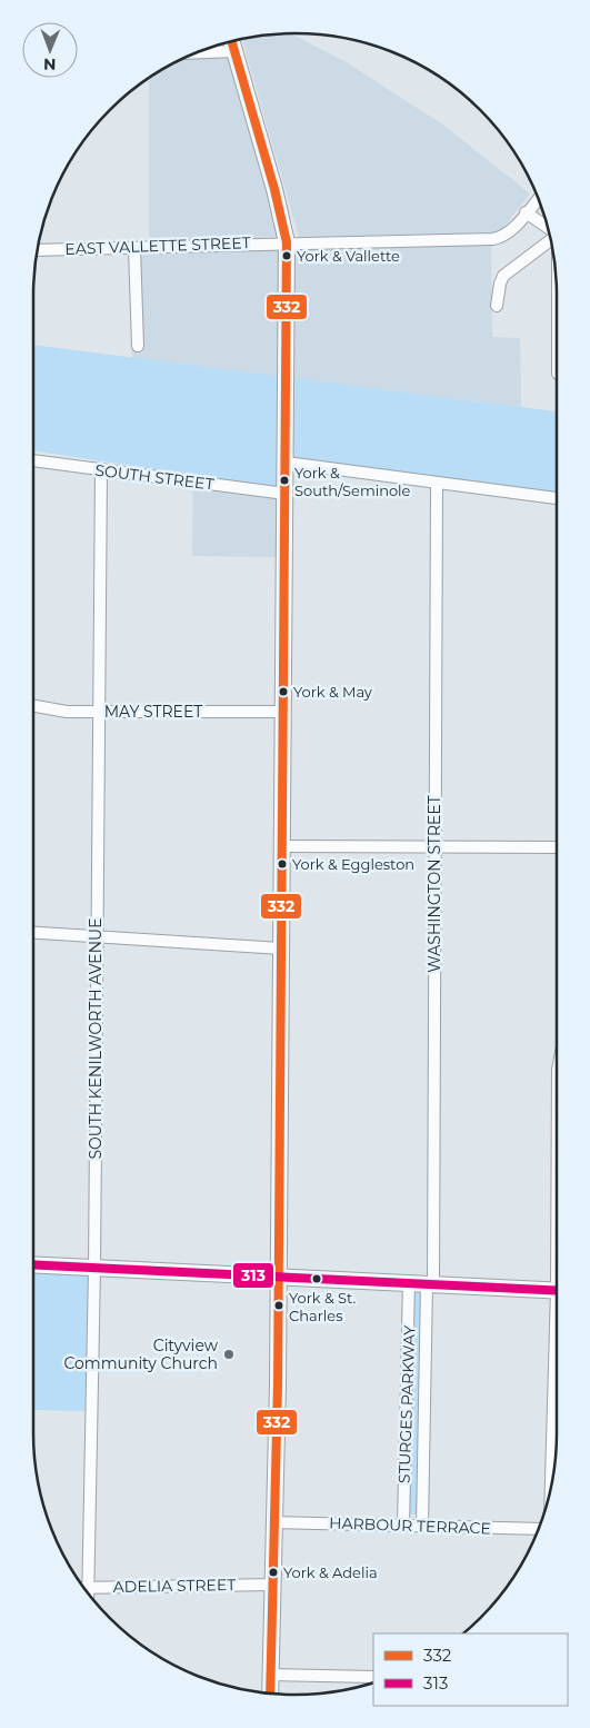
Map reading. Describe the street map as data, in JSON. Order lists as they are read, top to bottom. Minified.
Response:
{"streets":{"street":["EAST VALLETTE STREET","SOUTH STREET","MAY STREET","WASHINGTON STREET","SOUTH KENILWORTH AVENUE","STURGES PARKWAY","HARBOUR TERRACE","ADELIA STREET"]},"crossings":[["SOUTH STREET","SOUTH KENILWORTH AVENUE"],["MAY STREET","SOUTH KENILWORTH AVENUE"],["WASHINGTON STREET","STURGES PARKWAY"],["SOUTH KENILWORTH AVENUE","ADELIA STREET"],["STURGES PARKWAY","HARBOUR TERRACE"]],"places":["York & Vallette","York & South/Seminole","York & May","York & Eggleston","York & St. Charles","Cityview Community Church","York & Adelia"],"lines":["transit line 332","transit line 313"],"legend":["332","313"],"north":"bottom"}
